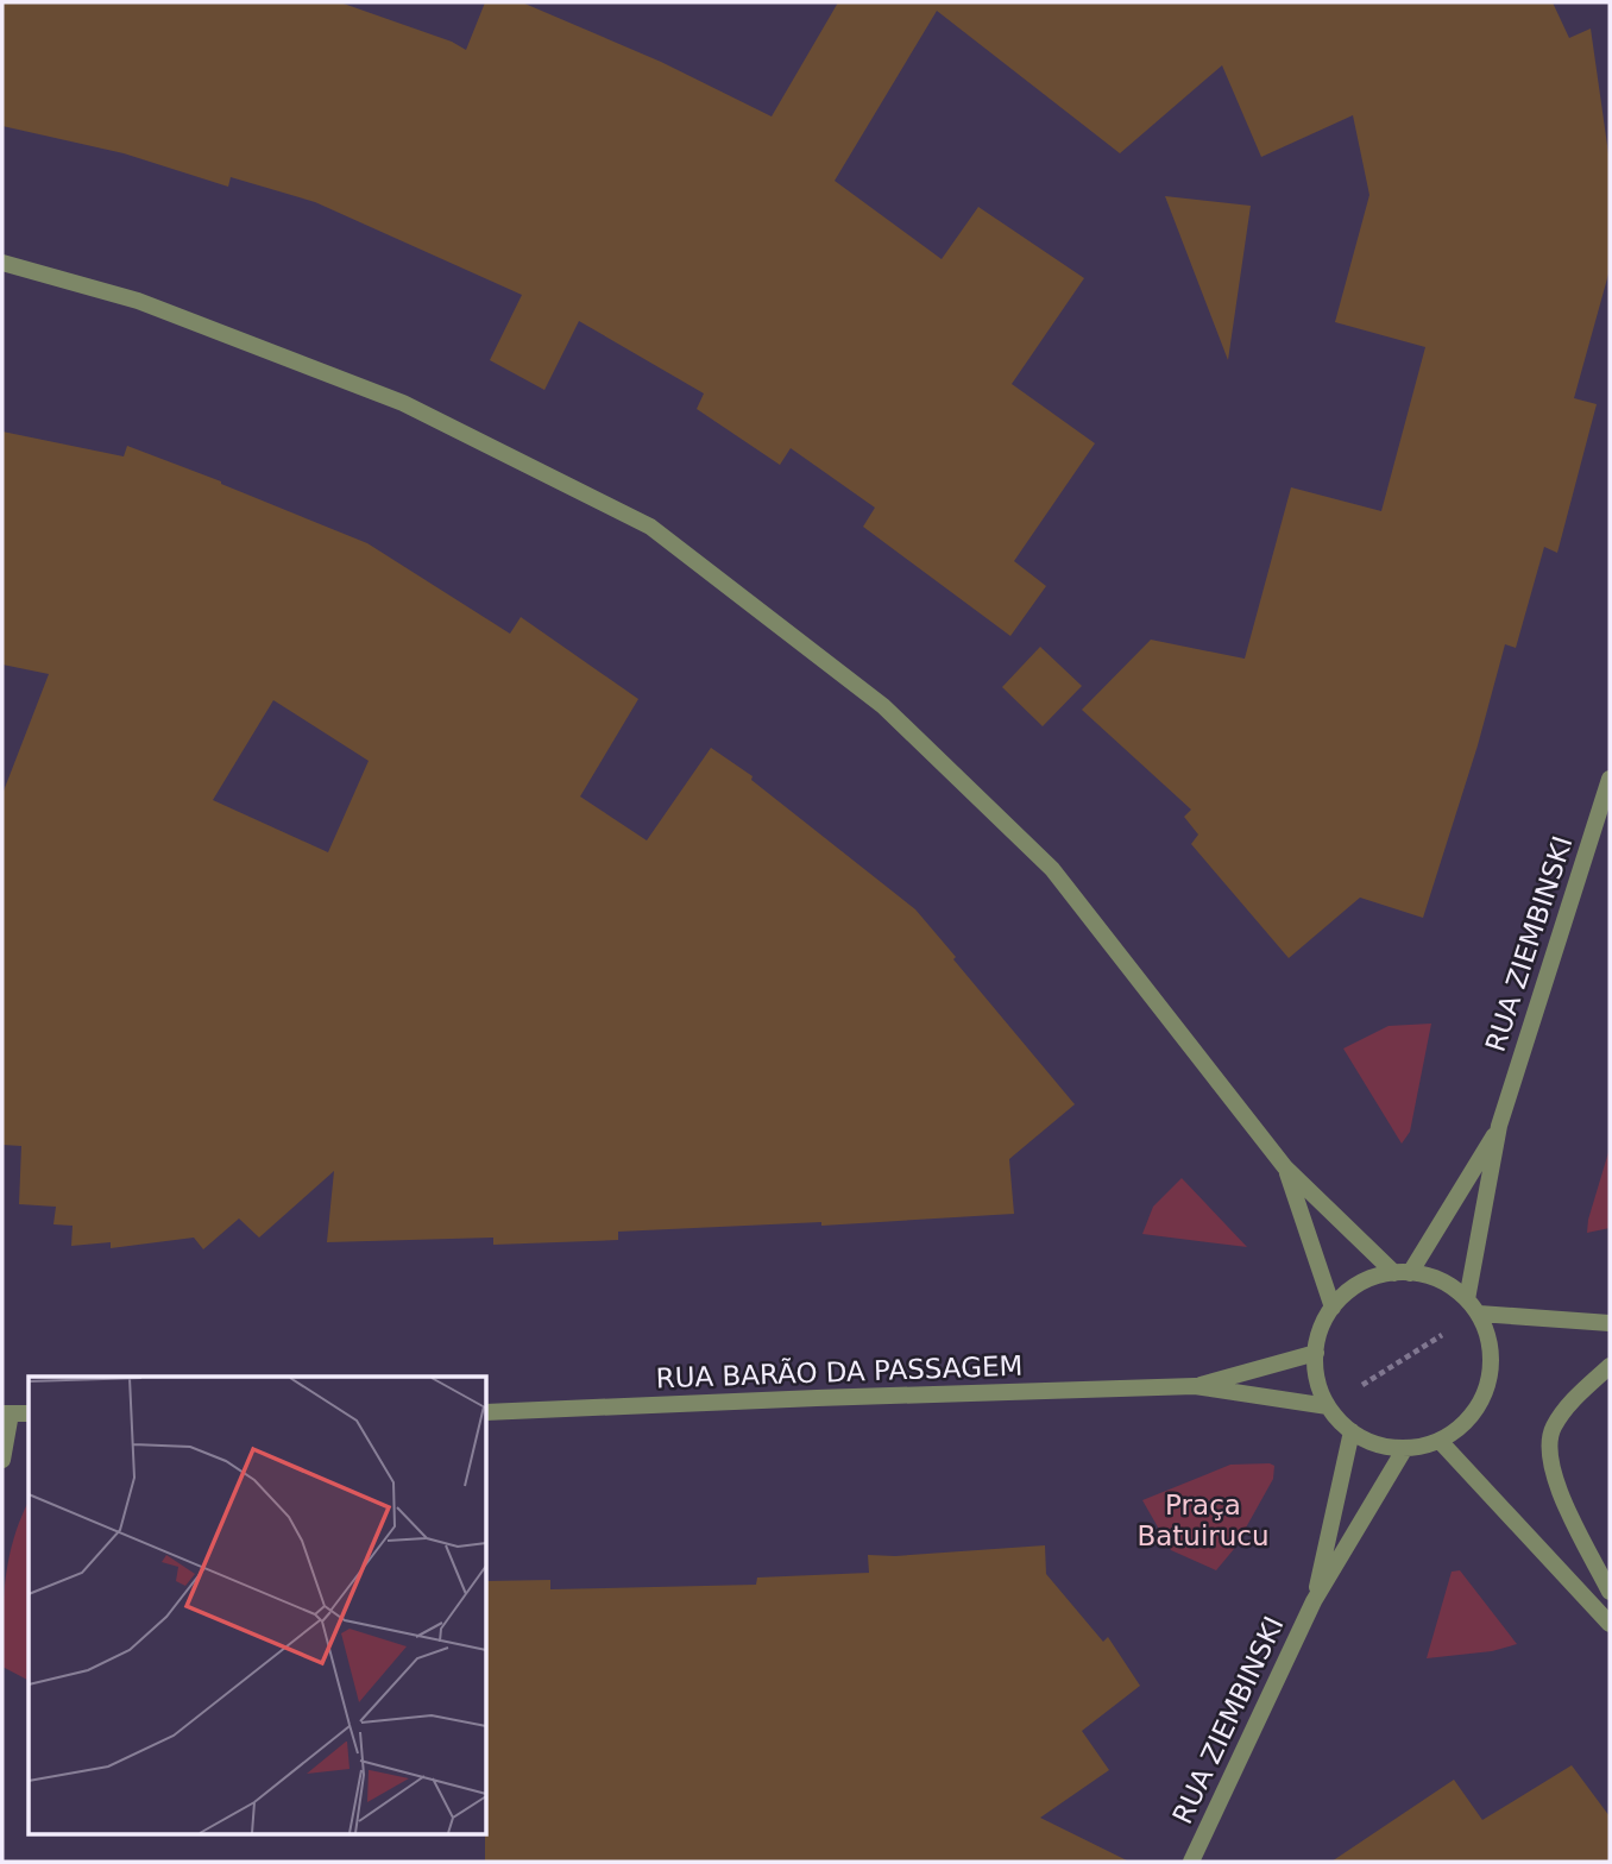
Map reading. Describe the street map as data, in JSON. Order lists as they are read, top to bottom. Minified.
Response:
{"streets":{"street":["RUA ZIEMBINSKI","RUA BARÃO DA PASSAGEM"]},"parks":["Praça Batuirucu"]}
